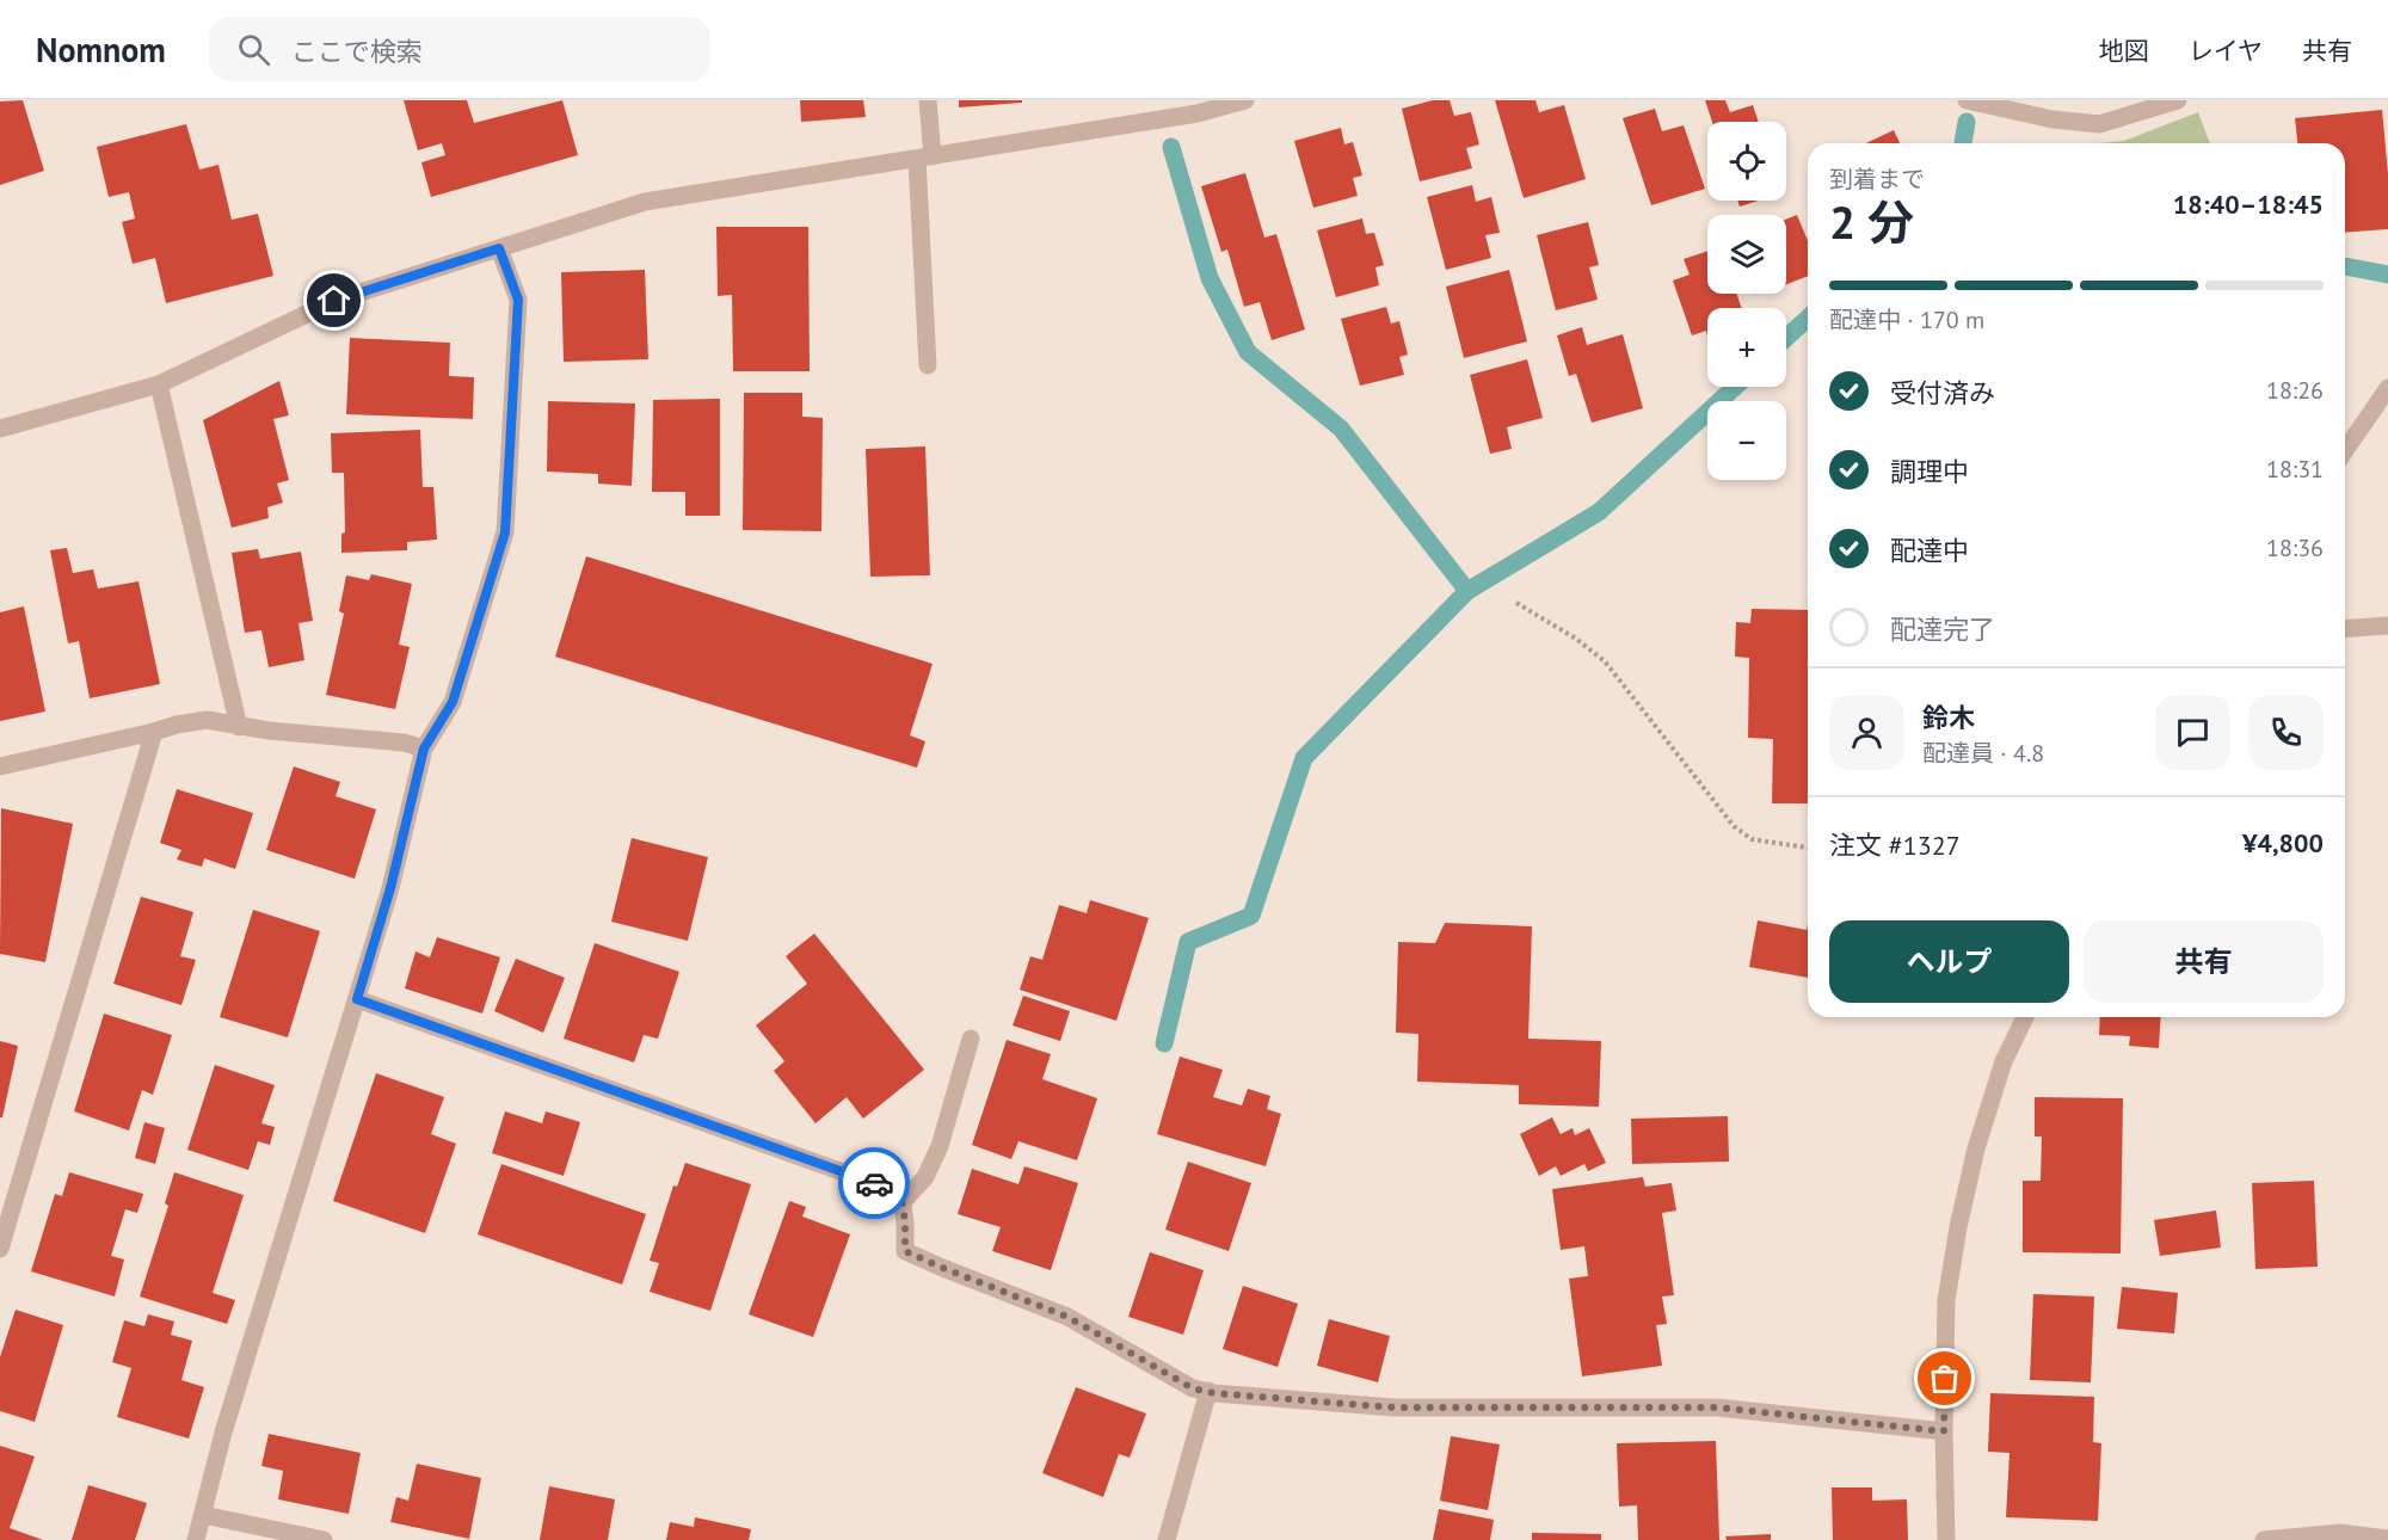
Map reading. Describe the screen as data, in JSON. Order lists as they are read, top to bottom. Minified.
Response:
{"page":{"header":"Nomnom","search":"ここで検索","nav":["地図","レイヤ","共有"],"map_buttons":["+","−"],"heading":["2 分","到着まで","18:40–18:45"],"panel":["鈴木","配達員 · 4.8","注文 #1327","¥4,800"],"bar":"配達中 · 170 m","list":[["受付済み","18:26"],["調理中","18:31"],["配達中","18:36"],"配達完了"],"buttons":["ヘルプ","共有"]}}
